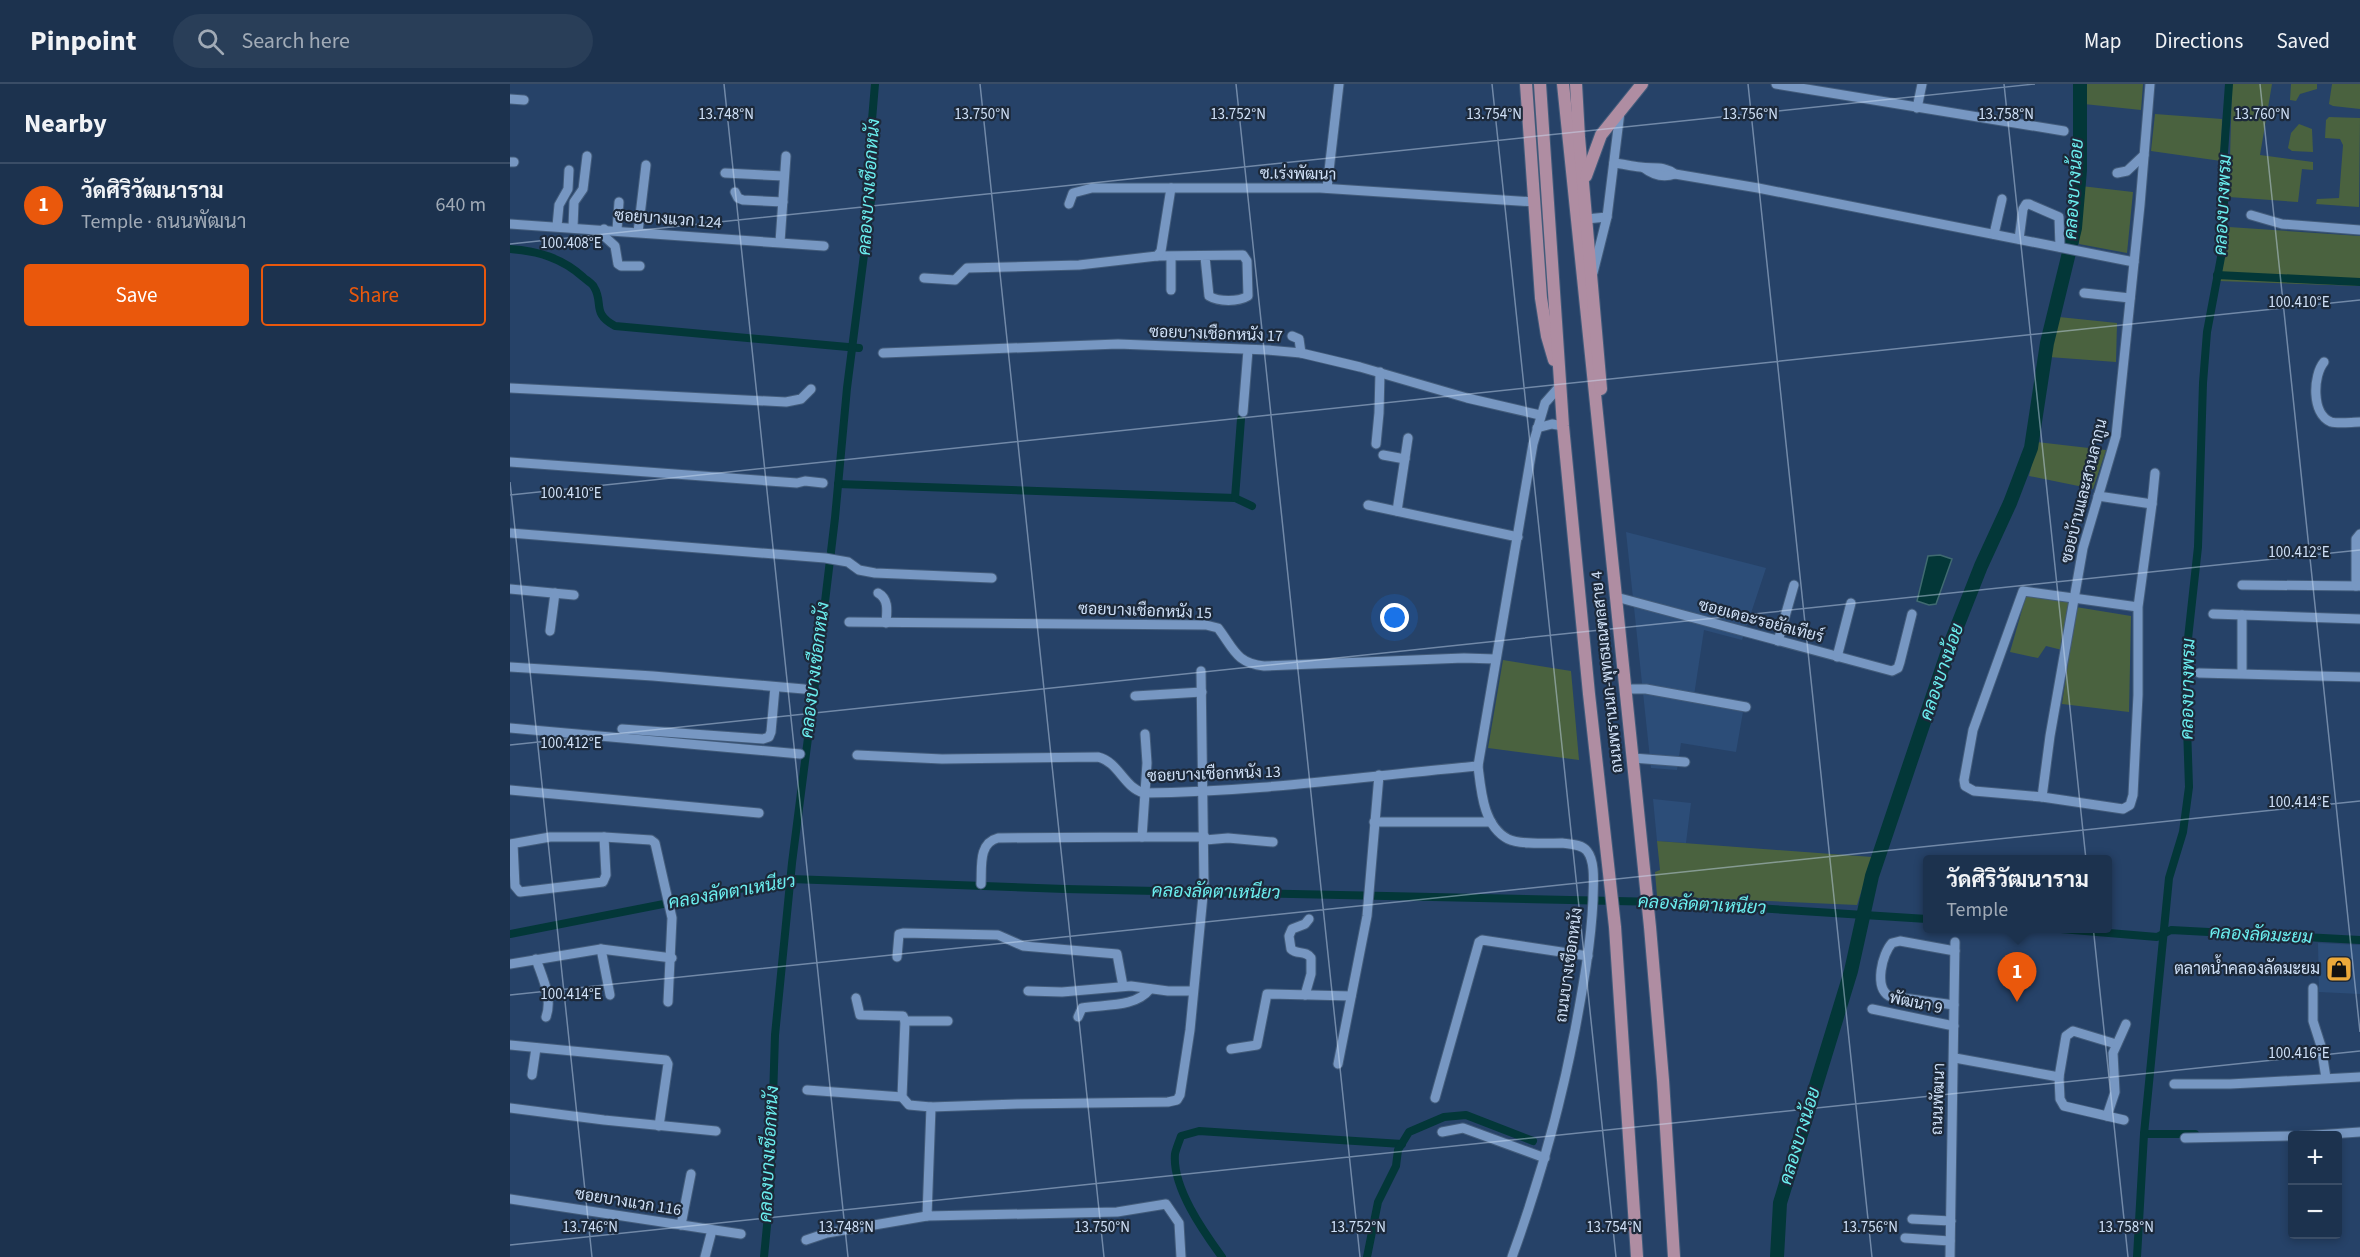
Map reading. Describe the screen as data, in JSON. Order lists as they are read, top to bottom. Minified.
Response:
{"streets":{"main road":["ถนนพรานนก-พุทธมณฑลสาย 4"],"street":["ซ.เร่งพัฒนา","ซอยบางแวก 124","ซอยบางเชือกหนัง 17","ซอยบ้านและสวนลากูน","ซอยบางเชือกหนัง 15","ซอยเดอะรอยัลเทียร์","ซอยบางเชือกหนัง 13","ถนนบางเชือกหนัง","พัฒนา 9","ถนนพัฒนา","ซอยบางแวก 116"]},"crossings":[["ซอยเดอะรอยัลเทียร์","ถนนพรานนก-พุทธมณฑลสาย 4"],["พัฒนา 9","ถนนพัฒนา"]],"water":["คลองบางเชือกหนัง","คลองบางน้อย","คลองบางพรม","คลองลัดตาเหนียว","คลองลัดมะยม"],"places":{"shop":["ตลาดน้ำคลองลัดมะยม"]},"page":{"header":"Pinpoint","search":"Search here","nav":["Map","Directions","Saved"],"heading":"Nearby","list":[{"mark":"1","name":"วัดศิริวัฒนาราม","note":"Temple · ถนนพัฒนา","value":"640 m"}],"buttons":["Save","Share"],"popup":["วัดศิริวัฒนาราม","Temple"],"pins":"1","map_buttons":["+","−"]},"coordinates":["13.748°N","13.750°N","13.752°N","13.754°N","13.756°N","13.758°N","13.760°N","100.408°E","100.410°E","100.412°E","100.414°E","100.416°E","13.746°N"]}
